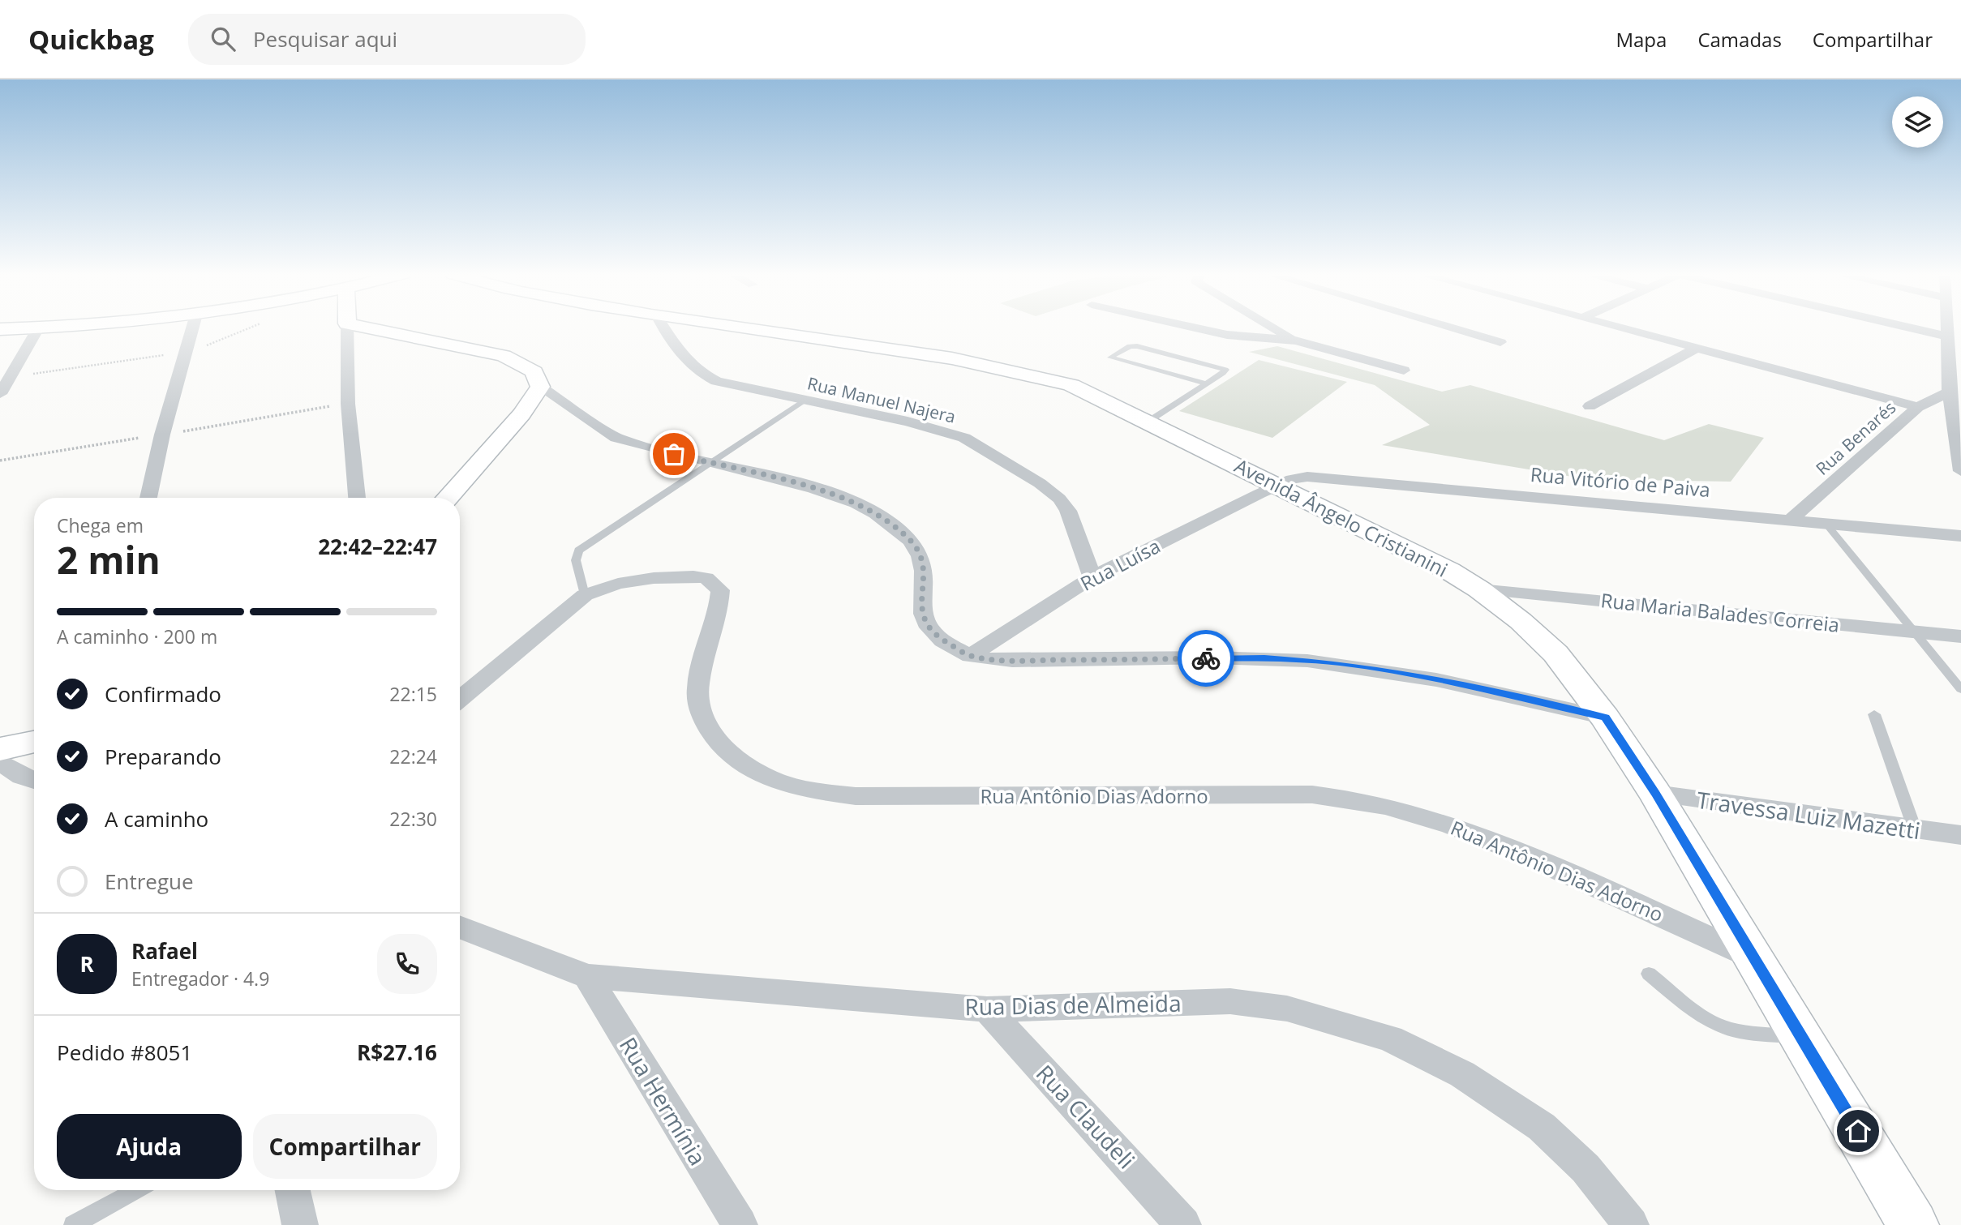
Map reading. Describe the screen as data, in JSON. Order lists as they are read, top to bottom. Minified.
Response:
{"streets":{"street":["Rua Manuel Najera","Rua Benarés","Rua Vitório de Paiva","Avenida Ângelo Cristianini","Rua Luísa","Rua Maria Balades Correia","Rua Antônio Dias Adorno","Travessa Luiz Mazetti","Rua Dias de Almeida","Rua Hermínia","Rua Claudeli"]},"crossings":[["Rua Manuel Najera","Rua Luísa"],["Rua Benarés","Rua Vitório de Paiva"],["Rua Vitório de Paiva","Avenida Ângelo Cristianini"],["Rua Vitório de Paiva","Rua Luísa"],["Avenida Ângelo Cristianini","Rua Luísa"],["Avenida Ângelo Cristianini","Rua Maria Balades Correia"],["Avenida Ângelo Cristianini","Rua Antônio Dias Adorno"],["Avenida Ângelo Cristianini","Travessa Luiz Mazetti"],["Rua Dias de Almeida","Rua Hermínia"],["Rua Dias de Almeida","Rua Claudeli"]],"page":{"header":"Quickbag","search":"Pesquisar aqui","nav":["Mapa","Camadas","Compartilhar"],"heading":["2 min","Chega em","22:42–22:47"],"panel":["Rafael","Entregador · 4.9","Pedido #8051","R$27.16"],"bar":"A caminho · 200 m","list":[["Confirmado","22:15"],["Preparando","22:24"],["A caminho","22:30"],"Entregue"],"round":"R","buttons":["Ajuda","Compartilhar"]}}
